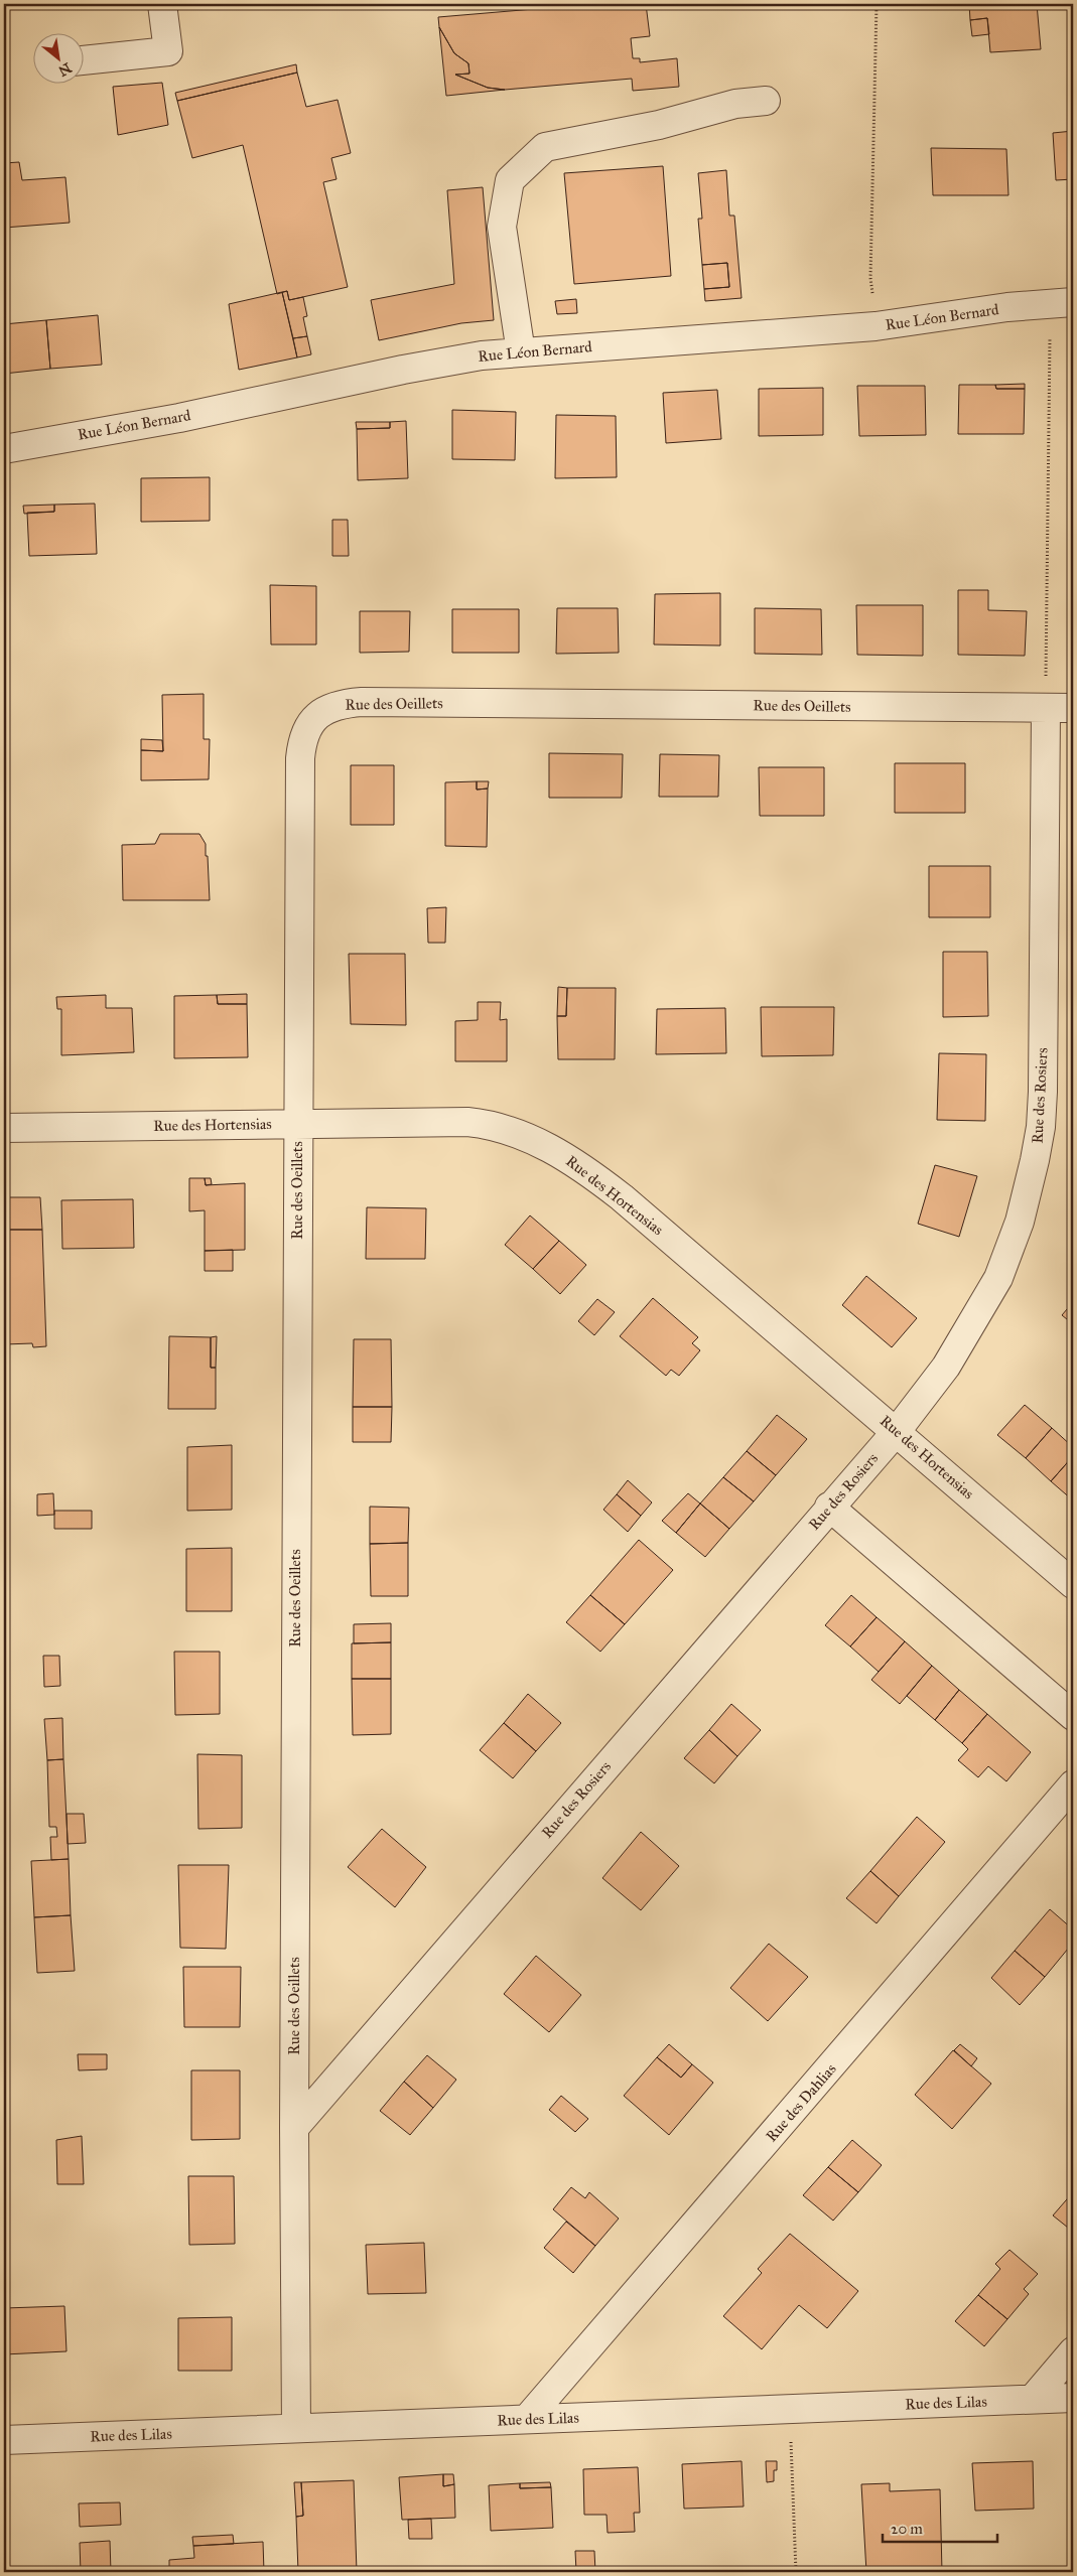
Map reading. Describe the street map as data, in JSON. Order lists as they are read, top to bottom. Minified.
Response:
{"streets":{"street":["Rue Léon Bernard","Rue des Oeillets","Rue des Rosiers","Rue des Hortensias","Rue des Dahlias","Rue des Lilas"]},"crossings":[["Rue des Oeillets","Rue des Rosiers"],["Rue des Oeillets","Rue des Hortensias"],["Rue des Oeillets","Rue des Lilas"],["Rue des Rosiers","Rue des Hortensias"],["Rue des Dahlias","Rue des Lilas"]],"scale_bar":"20 m","north":"bottom right"}
